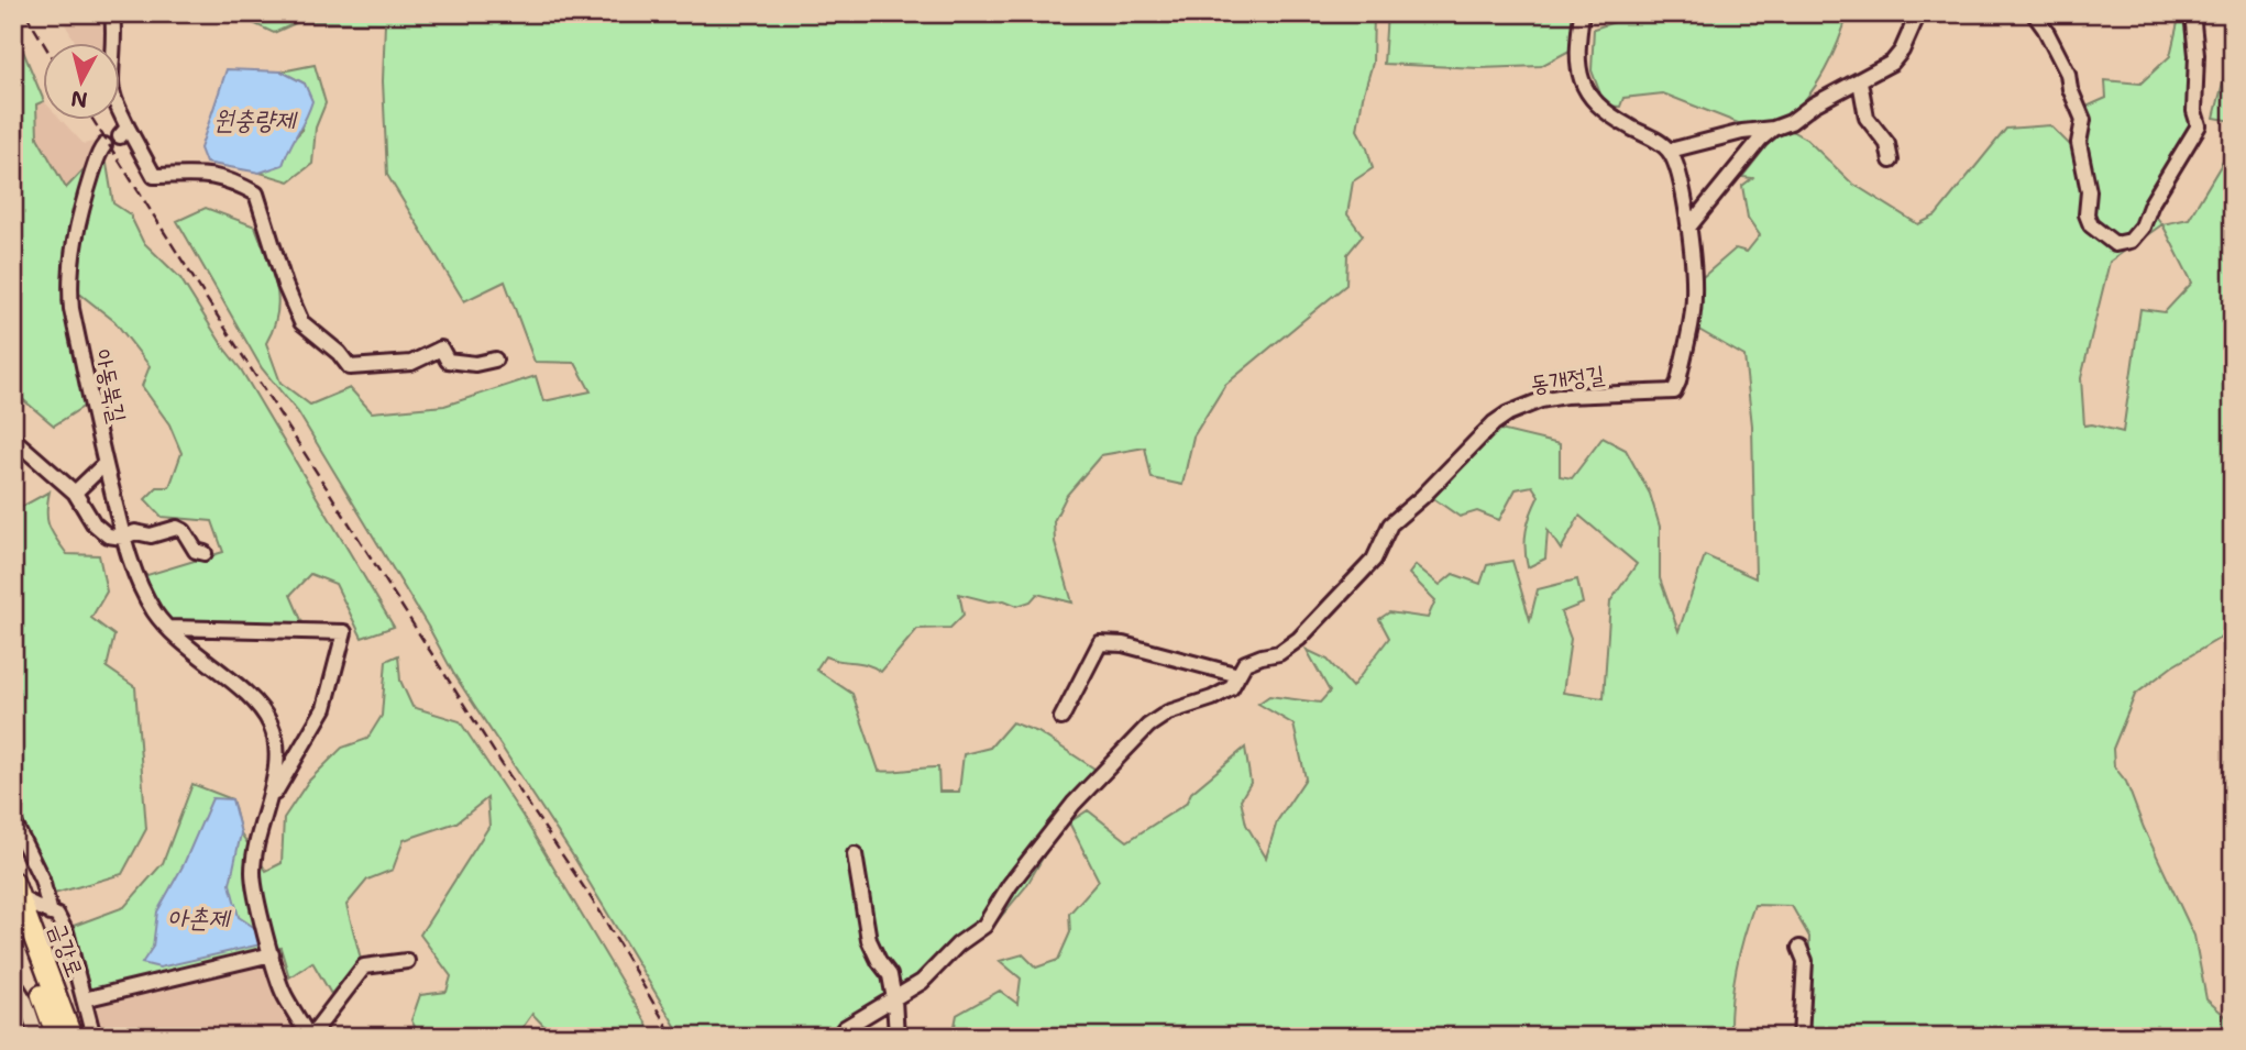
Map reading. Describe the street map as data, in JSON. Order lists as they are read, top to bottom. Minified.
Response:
{"streets":{"highway":["금강로"],"street":["동개정길","아동북길"]},"water":["원충량제","아촌제"],"north":"bottom"}
